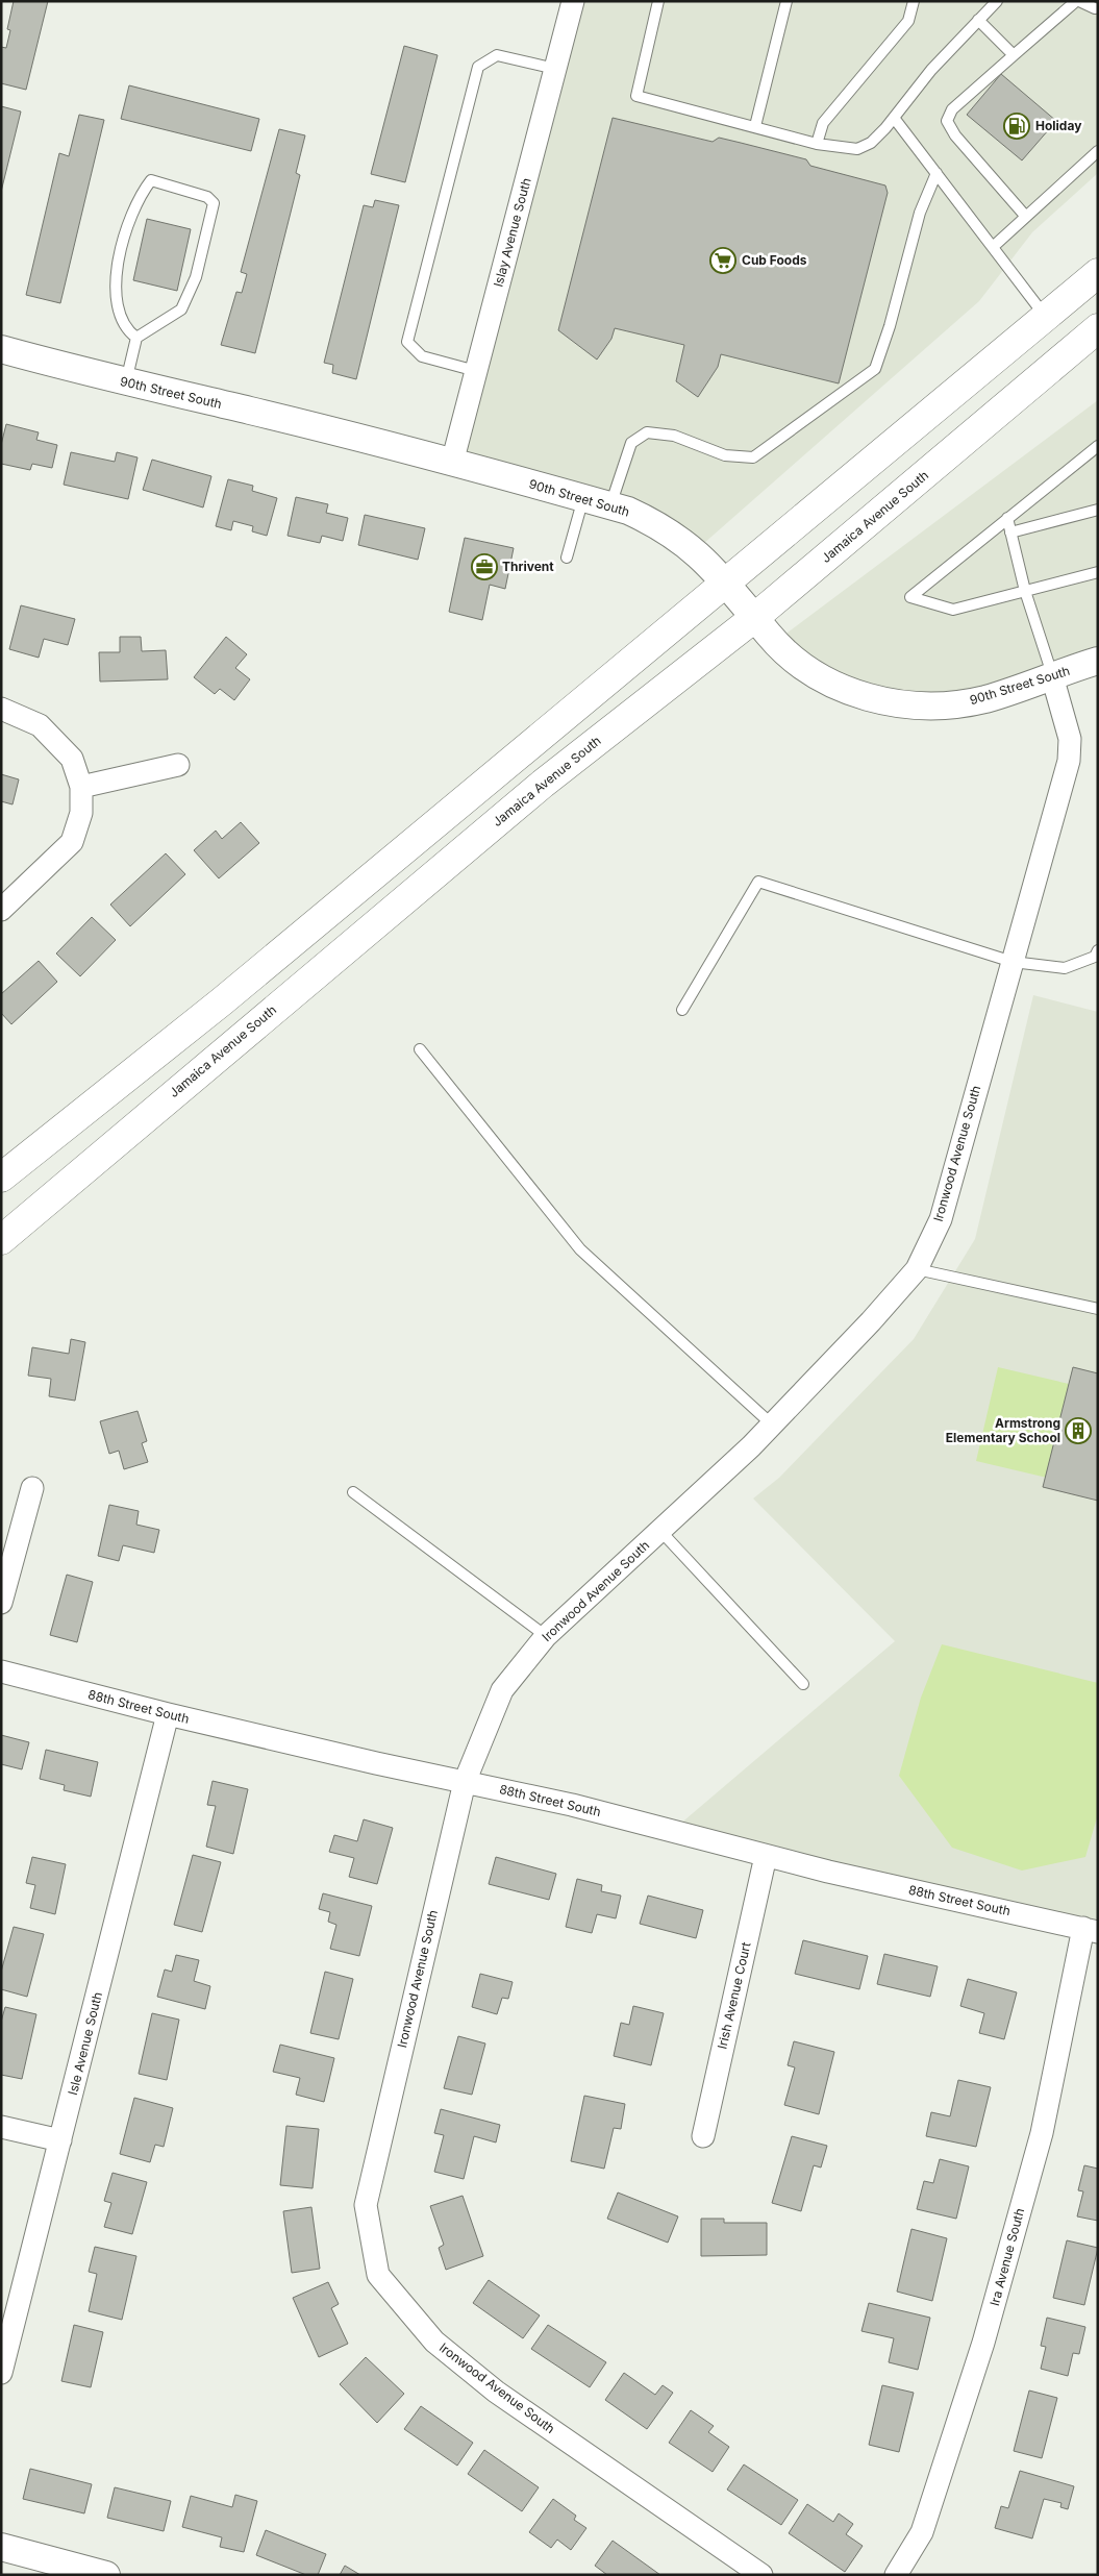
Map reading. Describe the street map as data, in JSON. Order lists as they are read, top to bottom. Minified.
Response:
{"streets":{"main road":["Jamaica Avenue South"],"street":["Islay Avenue South","90th Street South","Ironwood Avenue South","88th Street South","Irish Avenue Court","Isle Avenue South","Ira Avenue South"]},"crossings":[["Islay Avenue South","90th Street South"],["90th Street South","Jamaica Avenue South"],["90th Street South","Ironwood Avenue South"],["Ironwood Avenue South","88th Street South"],["88th Street South","Irish Avenue Court"],["88th Street South","Isle Avenue South"],["88th Street South","Ira Avenue South"]],"places":{"fuel station":["Holiday"],"supermarket":["Cub Foods"],"office":["Thrivent"],"building":["Armstrong Elementary School"]}}
